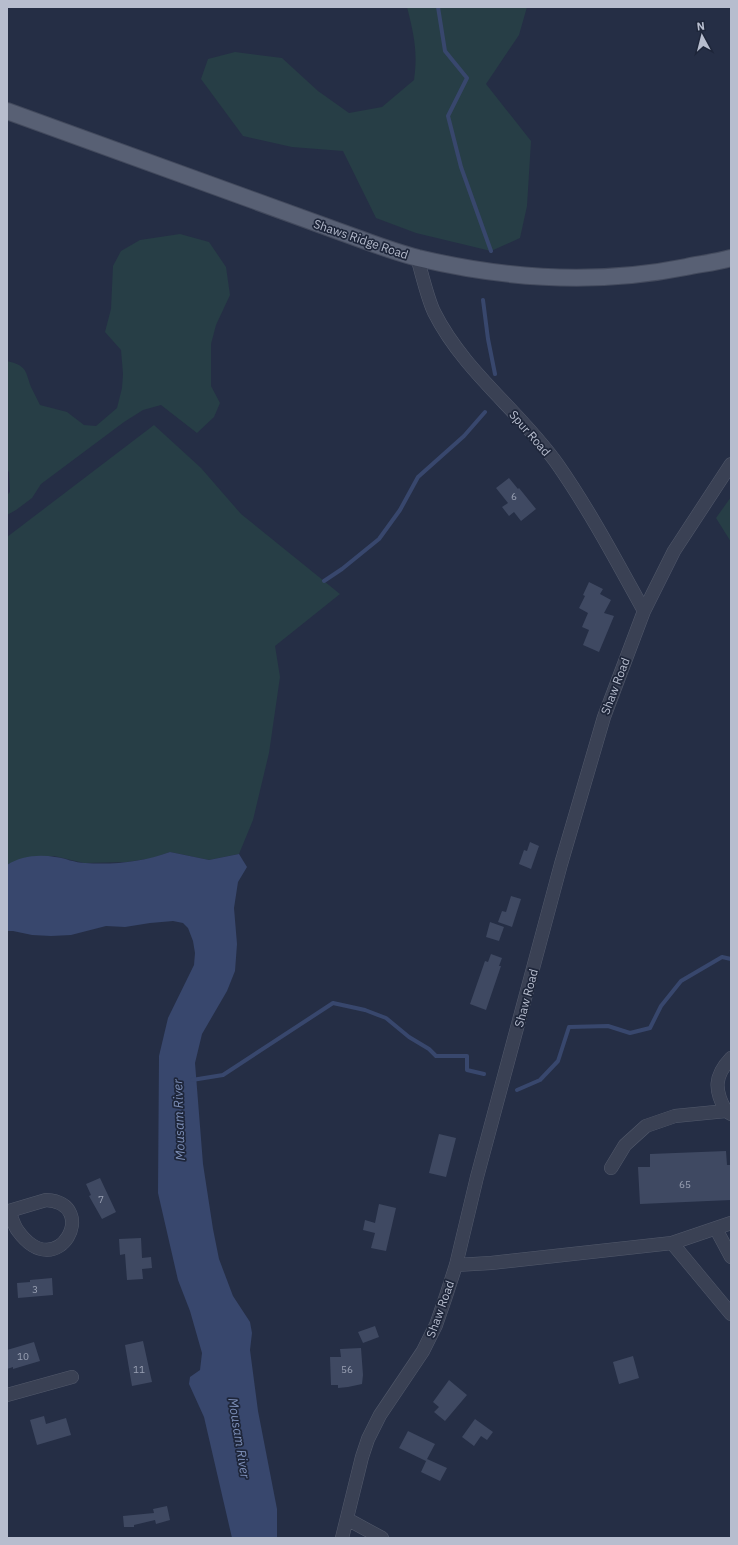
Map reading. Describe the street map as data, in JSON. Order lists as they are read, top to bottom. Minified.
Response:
{"streets":{"main road":["Shaws Ridge Road"],"street":["Spur Road","Shaw Road"]},"crossings":[["Shaws Ridge Road","Spur Road"],["Spur Road","Shaw Road"]],"water":["Mousam River"],"house_numbers":["6","65","7","3","10","11","56"],"north":"top"}
